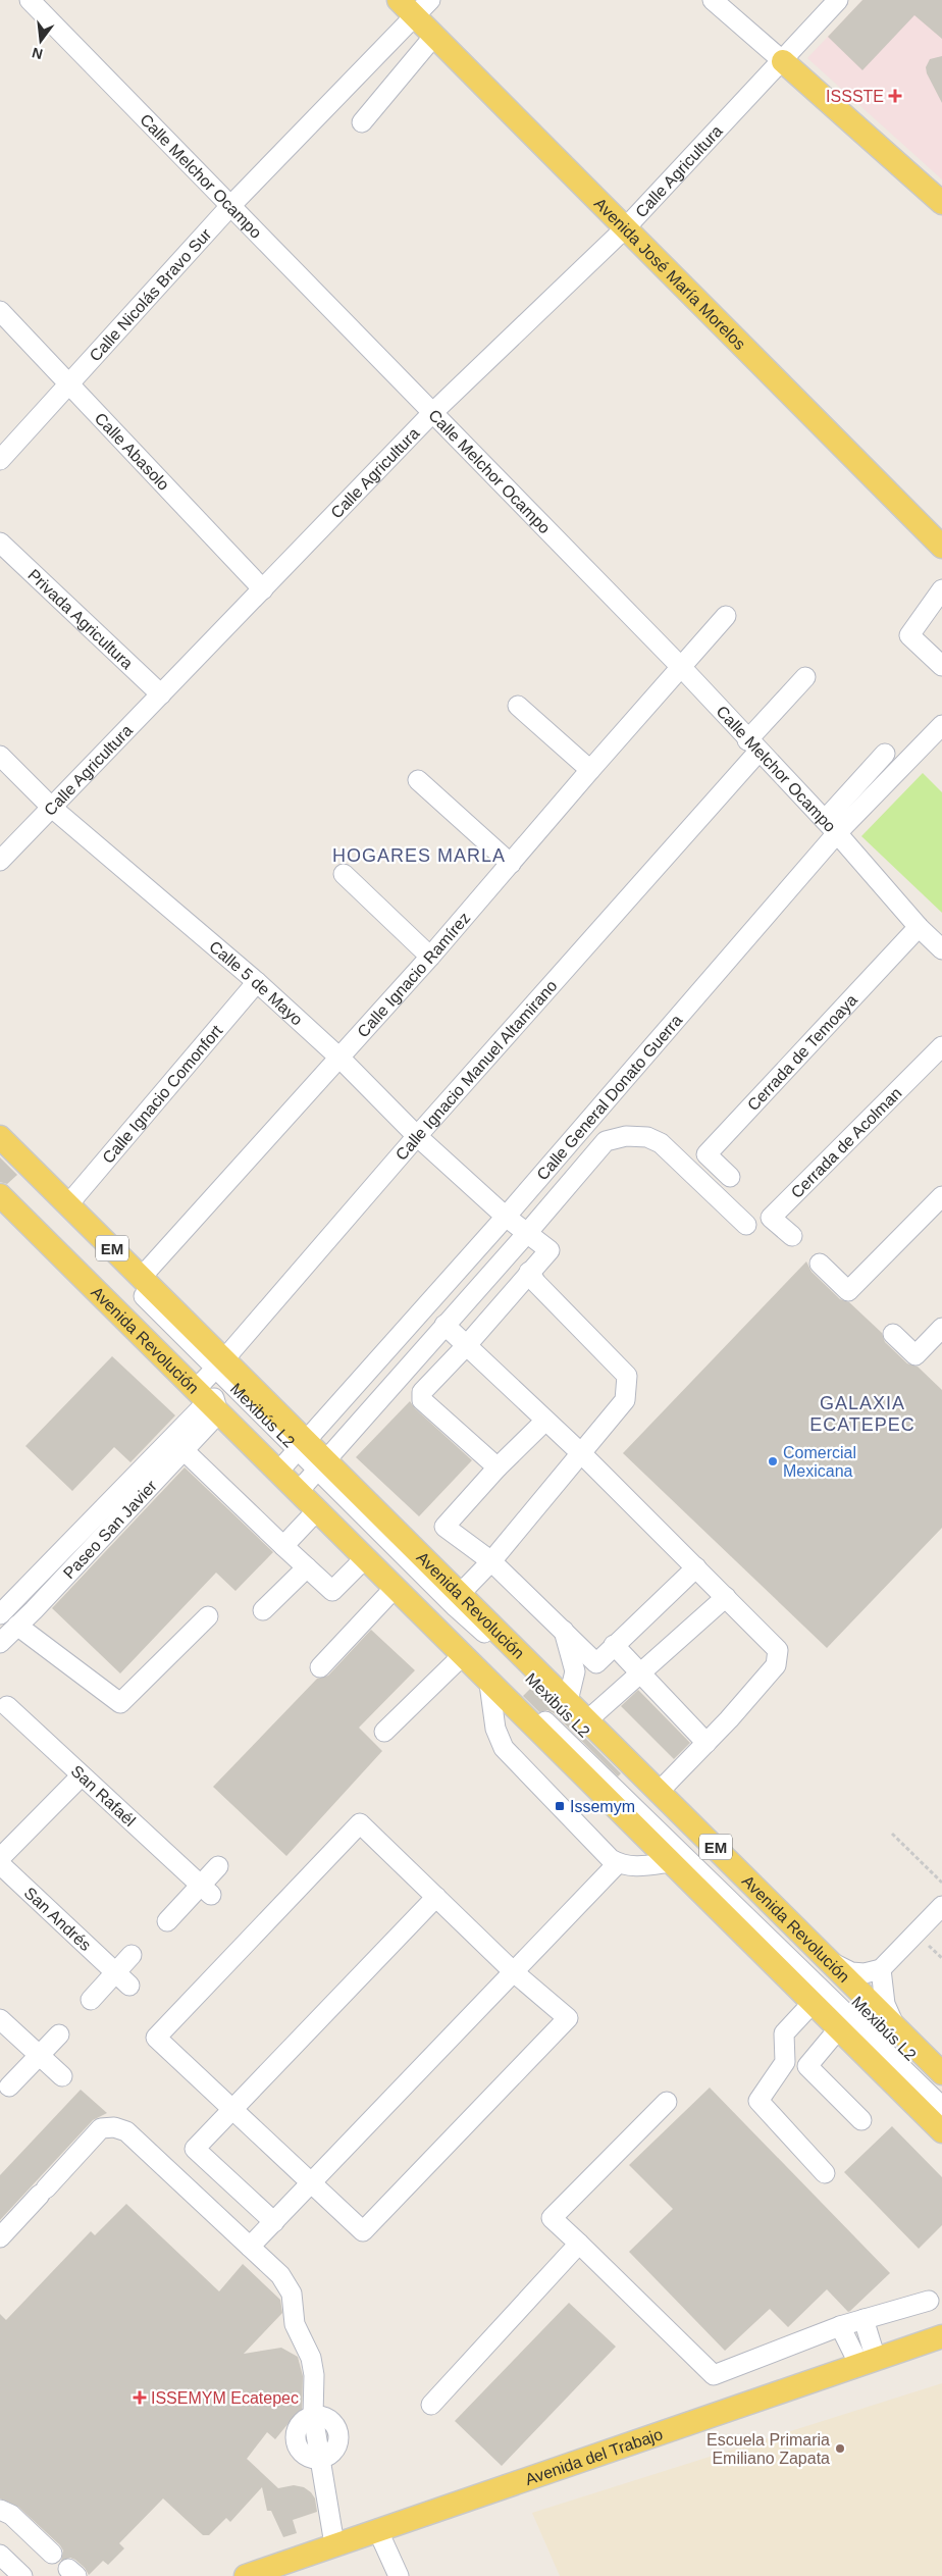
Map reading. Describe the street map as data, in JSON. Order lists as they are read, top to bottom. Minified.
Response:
{"streets":{"main road":["Avenida José María Morelos","EM","Avenida Revolución","Avenida del Trabajo"],"street":["Calle Agricultura","Calle Melchor Ocampo","Calle Nicolás Bravo Sur","Calle Abasolo","Privada Agricultura","Calle Ignacio Ramírez","Calle 5 de Mayo","Cerrada de Temoaya","Calle Ignacio Manuel Altamirano","Calle Ignacio Comonfort","Calle General Donato Guerra","Cerrada de Acolman","Mexibús L2","Paseo San Javier","San Rafaél","San Andrés"]},"crossings":[["Calle Agricultura","Calle Melchor Ocampo"],["Calle Agricultura","Avenida José María Morelos"],["Calle Agricultura","Calle Abasolo"],["Calle Agricultura","Privada Agricultura"],["Calle Agricultura","Calle 5 de Mayo"],["Calle Melchor Ocampo","Calle Nicolás Bravo Sur"],["Calle Melchor Ocampo","Calle Ignacio Ramírez"],["Calle Melchor Ocampo","Cerrada de Temoaya"],["Calle Melchor Ocampo","Calle Ignacio Manuel Altamirano"],["Calle Melchor Ocampo","Calle General Donato Guerra"],["Avenida José María Morelos","Calle Nicolás Bravo Sur"],["Calle Nicolás Bravo Sur","Calle Abasolo"],["Calle Ignacio Ramírez","Calle 5 de Mayo"],["Calle Ignacio Ramírez","Avenida Revolución"],["Calle 5 de Mayo","Calle Ignacio Manuel Altamirano"],["Calle 5 de Mayo","Calle Ignacio Comonfort"],["Calle 5 de Mayo","Calle General Donato Guerra"],["Calle Ignacio Manuel Altamirano","Avenida Revolución"],["Calle Ignacio Manuel Altamirano","Paseo San Javier"],["Calle Ignacio Comonfort","Avenida Revolución"],["Calle General Donato Guerra","Avenida Revolución"],["Avenida Revolución","Mexibús L2"],["Avenida Revolución","Paseo San Javier"]],"districts":["HOGARES MARLA","GALAXIA ECATEPEC"],"places":{"health":["ISSSTE","ISSEMYM Ecatepec"],"other":["Comercial Mexicana","Escuela Primaria Emiliano Zapata"],"transit":["Issemym"]},"north":"bottom"}
